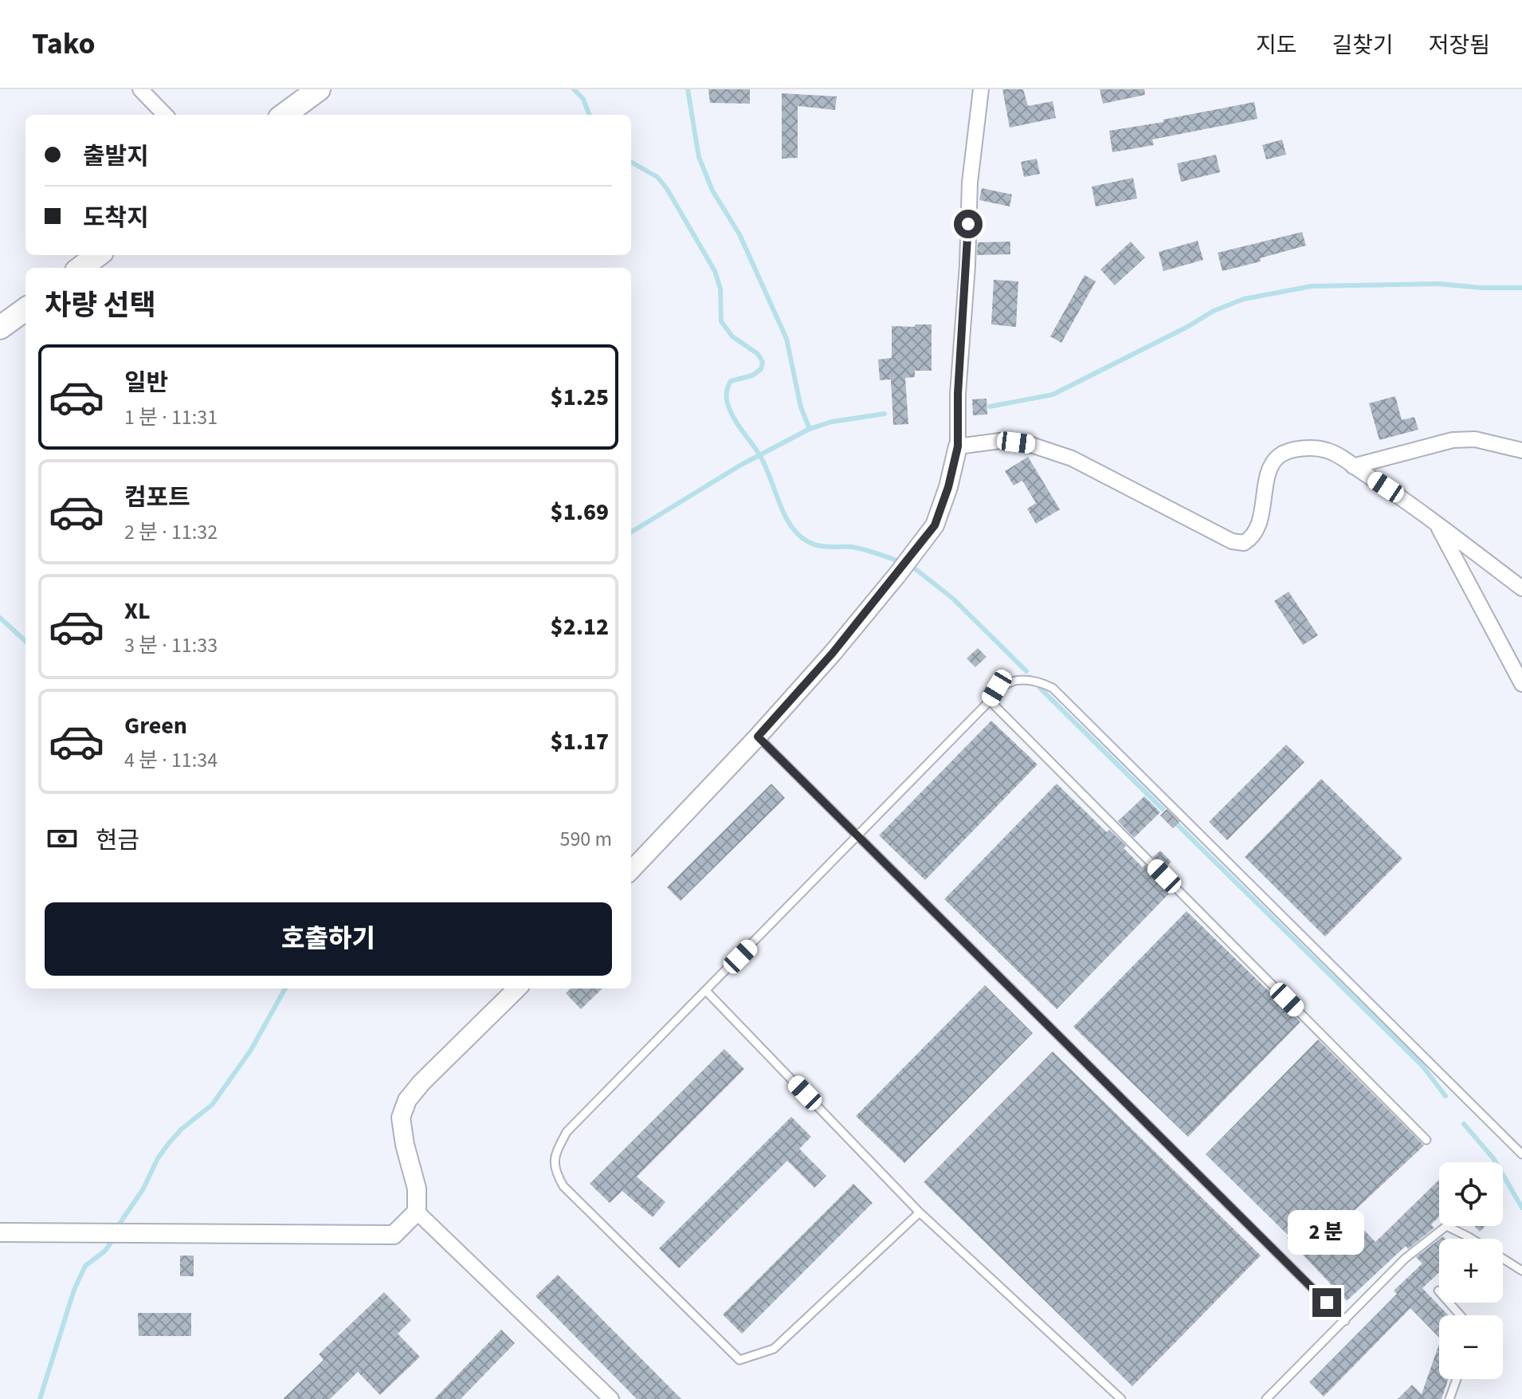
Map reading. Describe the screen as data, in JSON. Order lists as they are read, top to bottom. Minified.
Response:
{"page":{"header":"Tako","nav":["지도","길찾기","저장됨"],"banner":["출발지","도착지"],"heading":"차량 선택","list":[{"name":"일반","note":"1 분 · 11:31","value":"$1.25"},{"name":"컴포트","note":"2 분 · 11:32","value":"$1.69"},{"name":"XL","note":"3 분 · 11:33","value":"$2.12"},{"name":"Green","note":"4 분 · 11:34","value":"$1.17"}],"pay":["현금","590 m"],"buttons":"호출하기","map_buttons":["+","−"],"bubble":"2 분"}}
